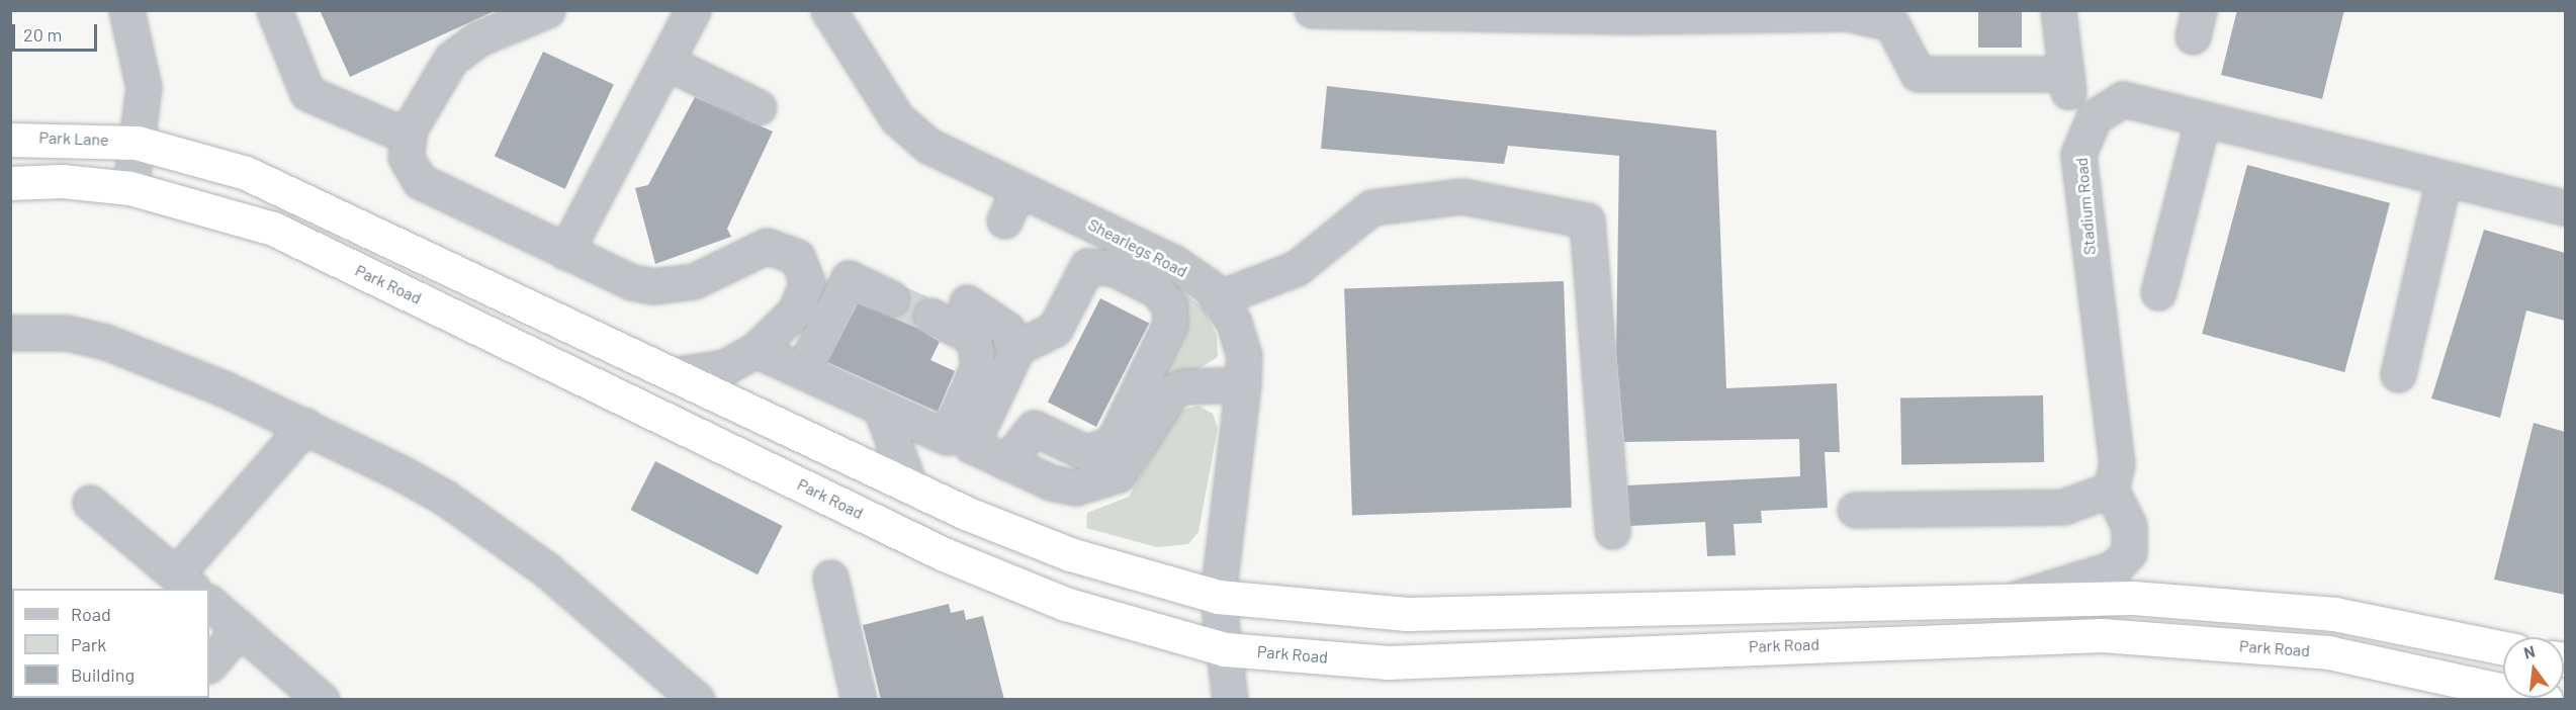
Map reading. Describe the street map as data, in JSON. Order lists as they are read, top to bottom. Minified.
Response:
{"streets":{"highway":["Park Lane","Park Road"],"street":["Stadium Road","Shearlegs Road"]},"crossings":[["Shearlegs Road","Park Road"]],"legend":["Road","Park","Building"],"scale_bar":"20 m","north":"top"}
